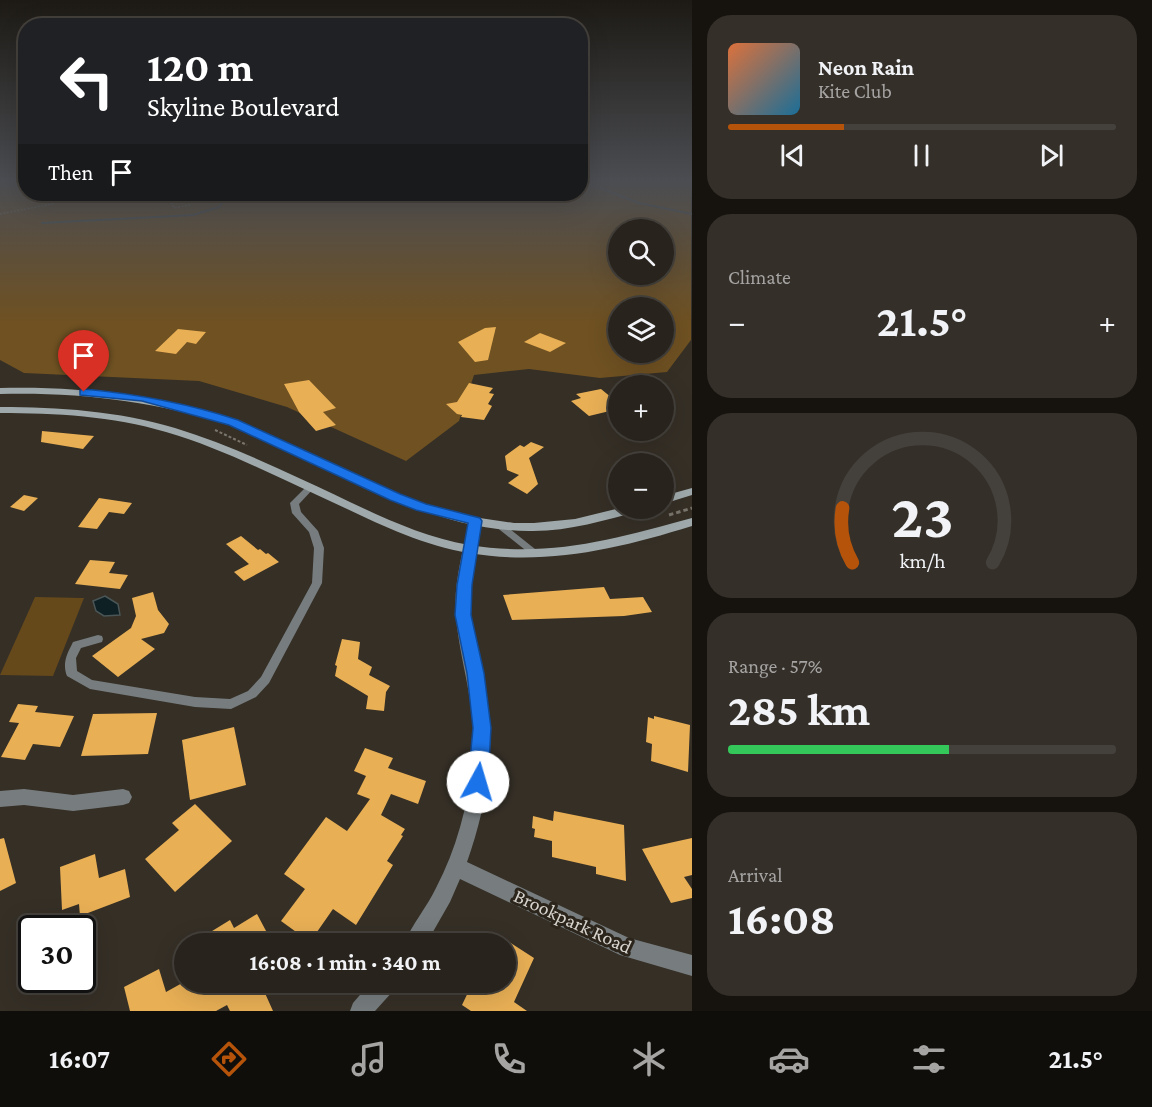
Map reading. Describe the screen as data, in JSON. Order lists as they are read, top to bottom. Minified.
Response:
{"streets":{"street":["Brookpark Road"]},"page":{"turn":["120 m","Skyline Boulevard"],"song":["Neon Rain","Kite Club"],"then":"Then","tile":["Climate",["Range · 57%","285 km"],["Arrival","16:08"]],"map_buttons":["+","−"],"heat":["−","21.5°","+"],"limit":"30","trip":"16:08 · 1 min · 340 m","tabs":["16:07","21.5°"],"gauge":["23","km/h"]}}
